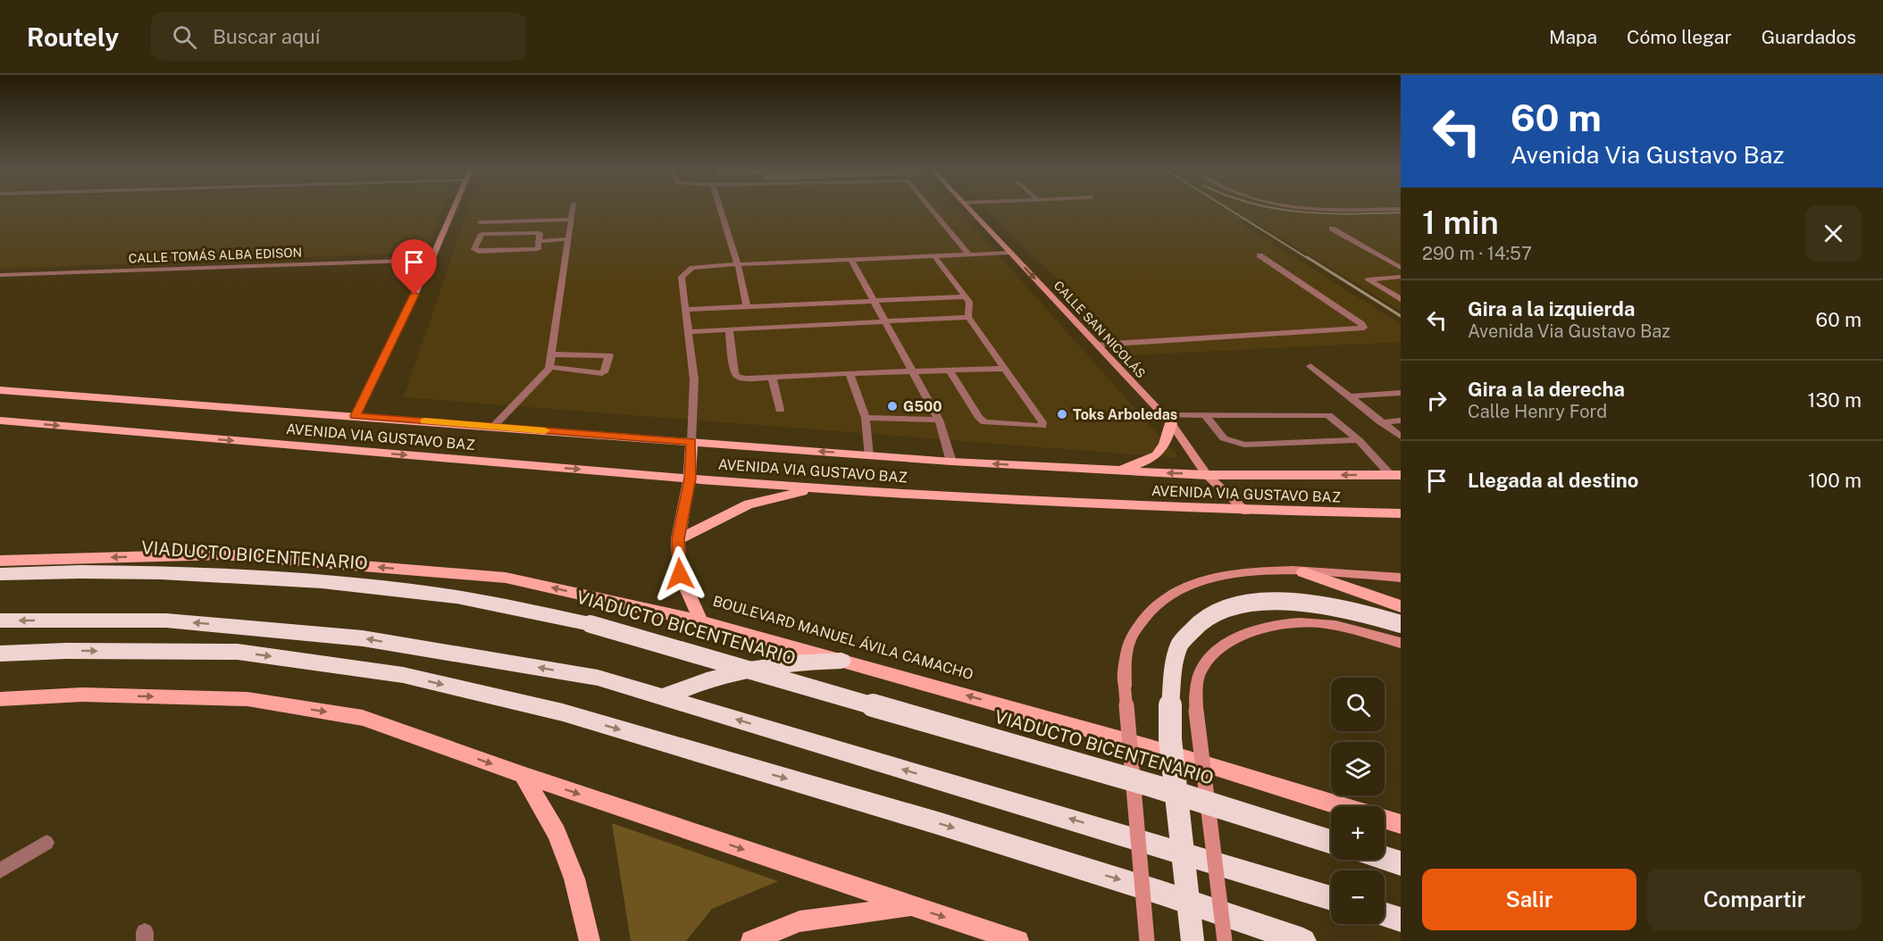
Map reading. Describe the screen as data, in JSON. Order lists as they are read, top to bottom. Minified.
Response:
{"streets":{"highway":["VIADUCTO BICENTENARIO"],"main road":["AVENIDA VIA GUSTAVO BAZ","BOULEVARD MANUEL ÁVILA CAMACHO"],"street":["CALLE TOMÁS ALBA EDISON","CALLE SAN NICOLÁS"]},"crossings":[["CALLE SAN NICOLÁS","AVENIDA VIA GUSTAVO BAZ"]],"one_way":["BOULEVARD MANUEL ÁVILA CAMACHO"],"places":["G500","Toks Arboledas"],"page":{"header":"Routely","search":"Buscar aquí","nav":["Mapa","Cómo llegar","Guardados"],"turn":["60 m","Avenida Via Gustavo Baz"],"heading":["1 min","290 m · 14:57"],"list":[{"name":"Gira a la izquierda","note":"Avenida Via Gustavo Baz","value":"60 m"},{"name":"Gira a la derecha","note":"Calle Henry Ford","value":"130 m"},{"name":"Llegada al destino","value":"100 m"}],"map_buttons":["+","−"],"buttons":["Salir","Compartir"]}}
